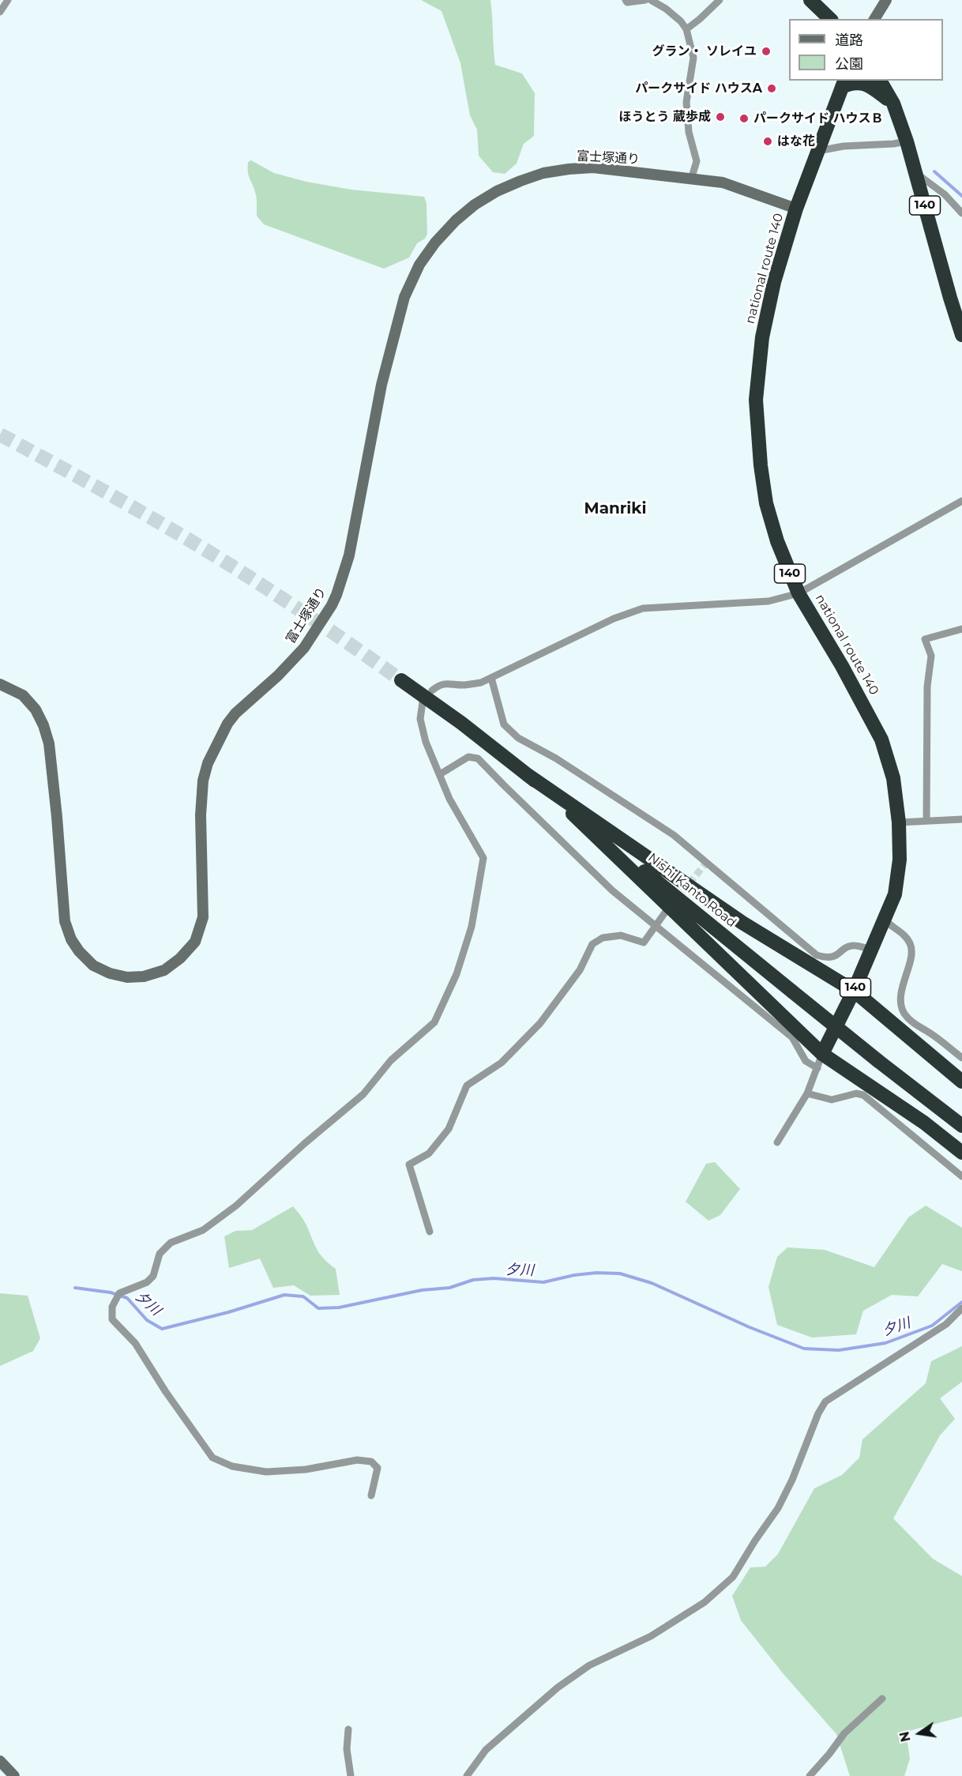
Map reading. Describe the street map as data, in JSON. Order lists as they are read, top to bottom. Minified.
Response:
{"streets":{"highway":["140","national route 140","Nishi Kanto Road"],"street":["富士塚通り"]},"crossings":[["富士塚通り","national route 140"]],"districts":["Manriki"],"water":["夕川"],"places":["グラン・ ソレイユ","パークサイド ハウスA","ほうとう 蔵歩成","パークサイド ハウスＢ","はな花"],"legend":["道路","公園"],"north":"left"}
